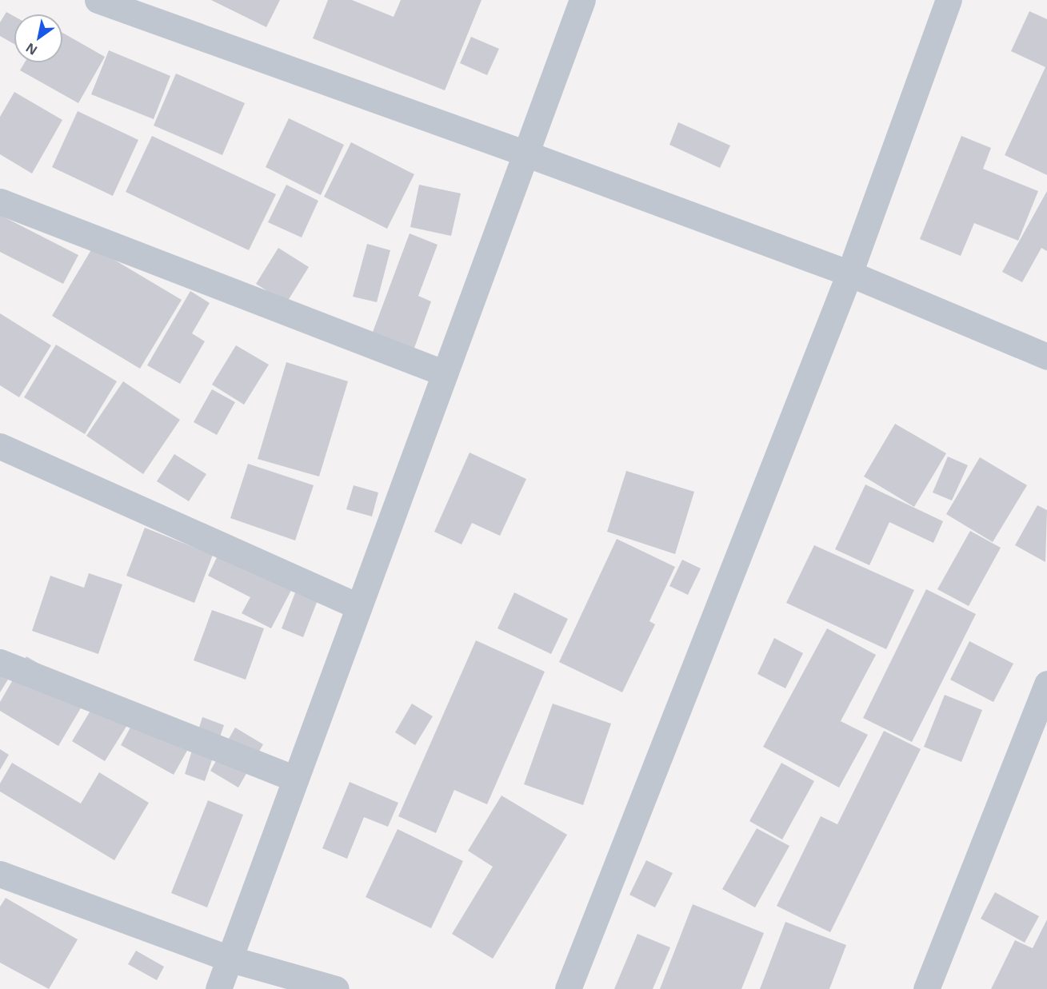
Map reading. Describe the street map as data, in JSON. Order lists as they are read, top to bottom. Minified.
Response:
{"north":"bottom left"}
